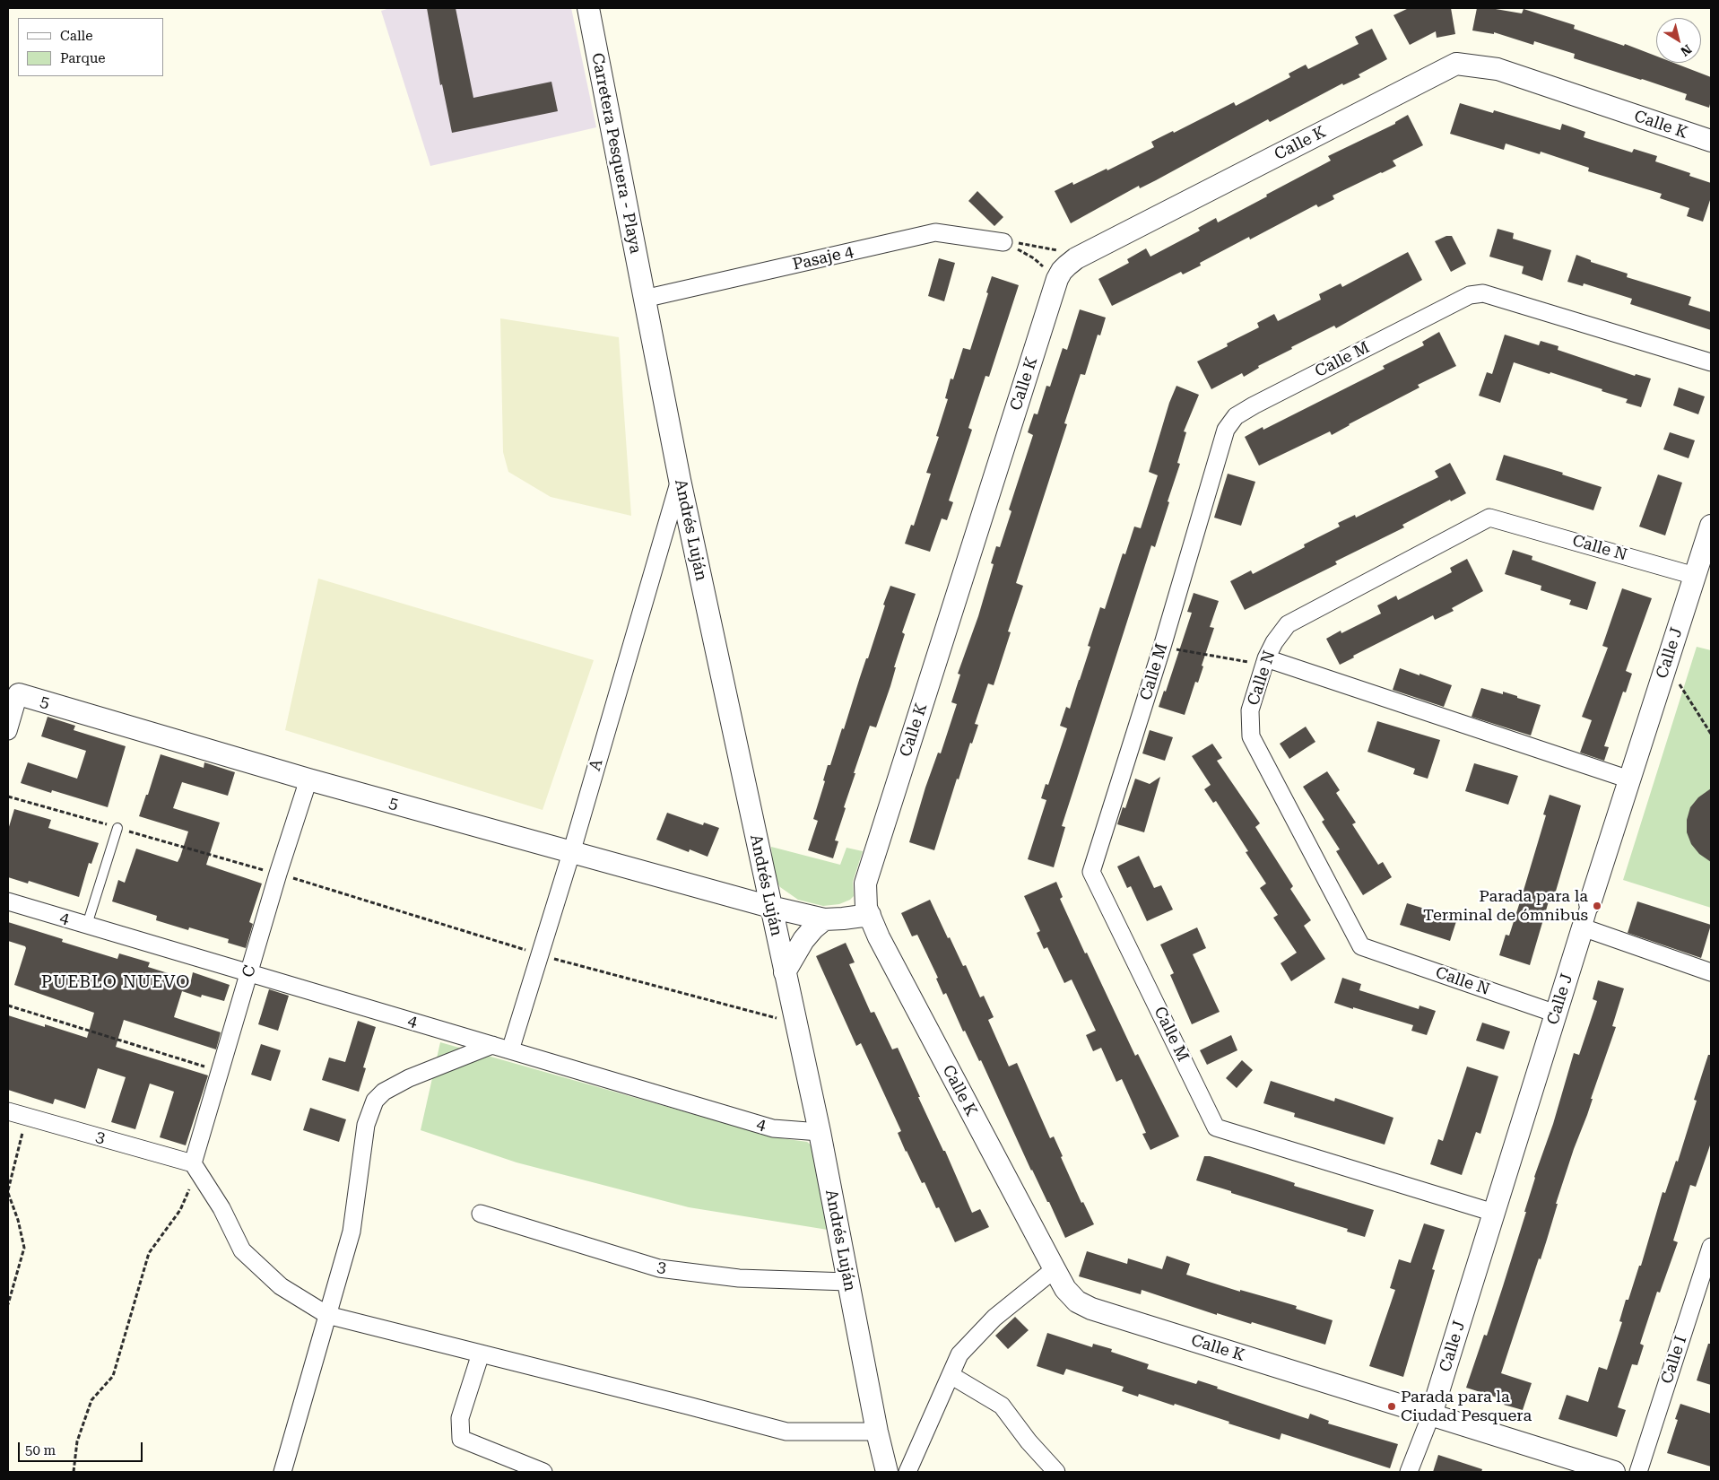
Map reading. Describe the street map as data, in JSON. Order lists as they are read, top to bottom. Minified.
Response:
{"streets":{"street":["Calle K","Carretera Pesquera - Playa","Pasaje 4","Calle M","Andrés Luján","Calle N","Calle J","5","A","4","C","3","Calle I"]},"crossings":[["Calle K","Calle J"],["Calle K","5"],["Carretera Pesquera - Playa","Pasaje 4"],["Carretera Pesquera - Playa","Andrés Luján"],["Pasaje 4","Andrés Luján"],["Calle M","Calle J"],["Andrés Luján","5"],["Andrés Luján","A"],["Andrés Luján","4"],["Andrés Luján","3"],["Calle N","Calle J"],["5","A"],["5","C"],["A","4"],["4","C"],["C","3"]],"districts":["PUEBLO NUEVO"],"places":["Parada para la Terminal de ómnibus","Parada para la Ciudad Pesquera"],"legend":["Calle","Parque"],"scale_bar":"50 m","north":"bottom right"}
